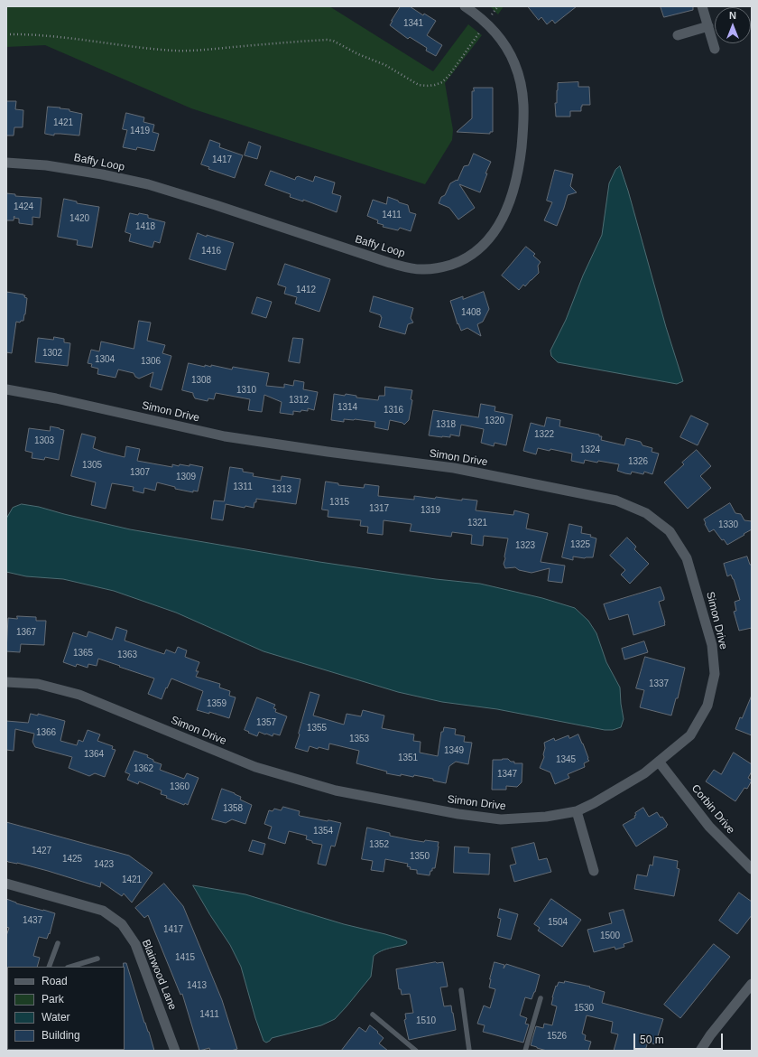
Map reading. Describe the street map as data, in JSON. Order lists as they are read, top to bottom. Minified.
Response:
{"streets":{"street":["Baffy Loop","Simon Drive","Corbin Drive","Blairwood Lane"]},"crossings":[["Simon Drive","Corbin Drive"]],"house_numbers":["1341","1421","1419","1417","1424","1411","1420","1418","1416","1412","1408","1302","1304","1306","1308","1310","1312","1314","1316","1320","1318","1322","1303","1324","1326","1305","1307","1309","1311","1313","1315","1317","1319","1321","1330","1325","1323","1367","1365","1363","1337","1359","1357","1355","1366","1353","1349","1364","1351","1345","1362","1347","1360","1358","1354","1352","1427","1350","1425","1423","1421","1437","1504","1417","1500","1415","1413","1530","1411","1510","1526"],"legend":["Road","Park","Water","Building"],"scale_bar":"50 m","north":"top"}
